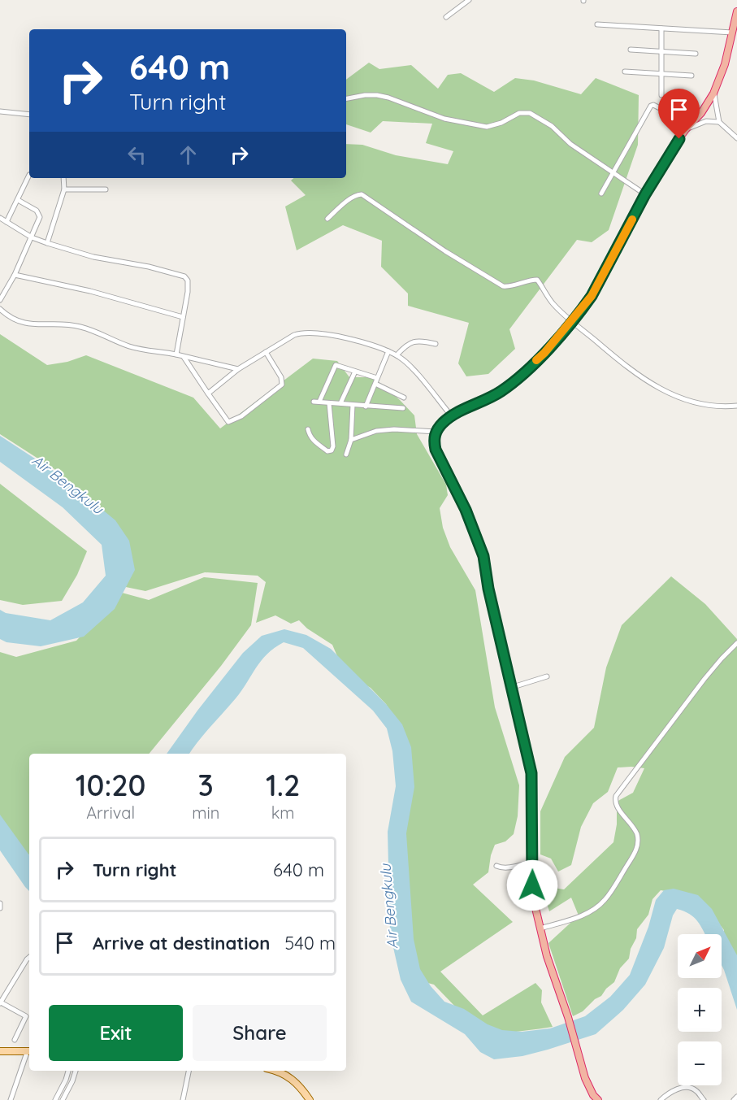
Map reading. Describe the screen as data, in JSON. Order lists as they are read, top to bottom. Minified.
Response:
{"water":["Air Bengkulu"],"north":"top right","page":{"turn":["640 m","Turn right"],"eta":["10:20","Arrival","3","min","1.2","km"],"list":[{"name":"Turn right","value":"640 m"},{"name":"Arrive at destination","value":"540 m"}],"map_buttons":["+","−"],"buttons":["Exit","Share"]}}
